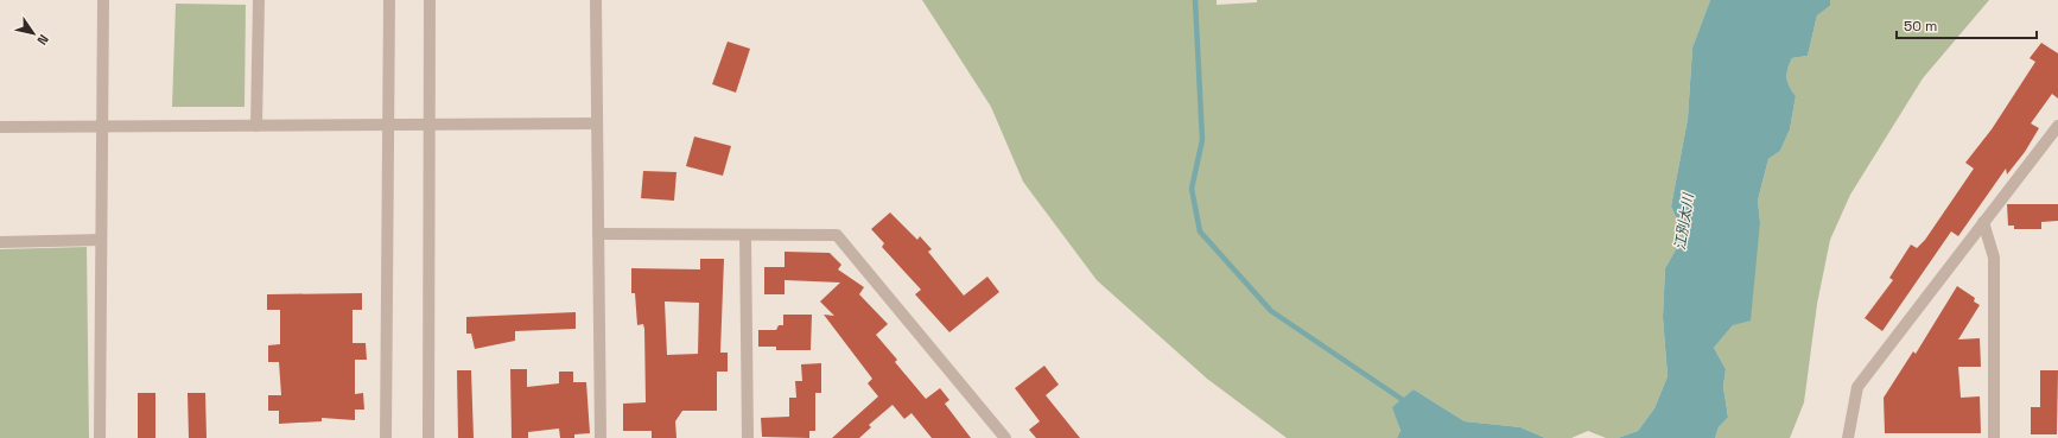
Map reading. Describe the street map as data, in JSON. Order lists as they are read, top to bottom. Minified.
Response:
{"water":["江別太川"],"scale_bar":"50 m","north":"bottom right"}
